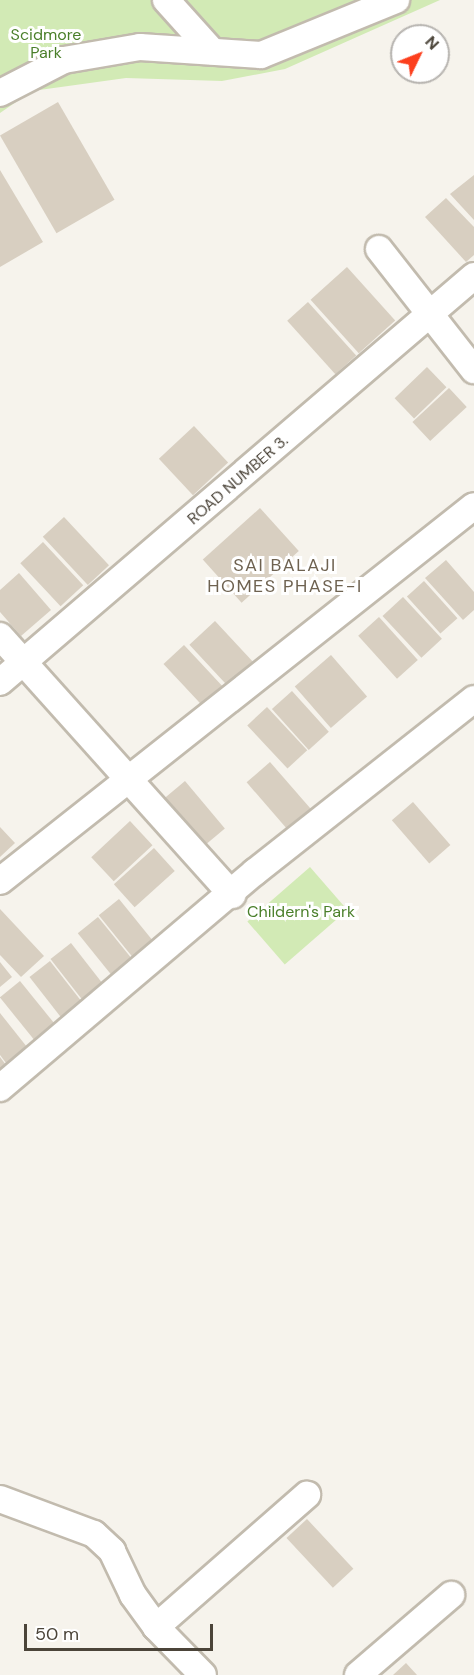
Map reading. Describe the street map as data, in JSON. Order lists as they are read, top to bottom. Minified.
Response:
{"streets":{"street":["ROAD NUMBER 3."]},"districts":["SAI BALAJI HOMES PHASE-I"],"parks":["Scidmore Park","Childern's Park"],"scale_bar":"50 m","north":"top right"}
